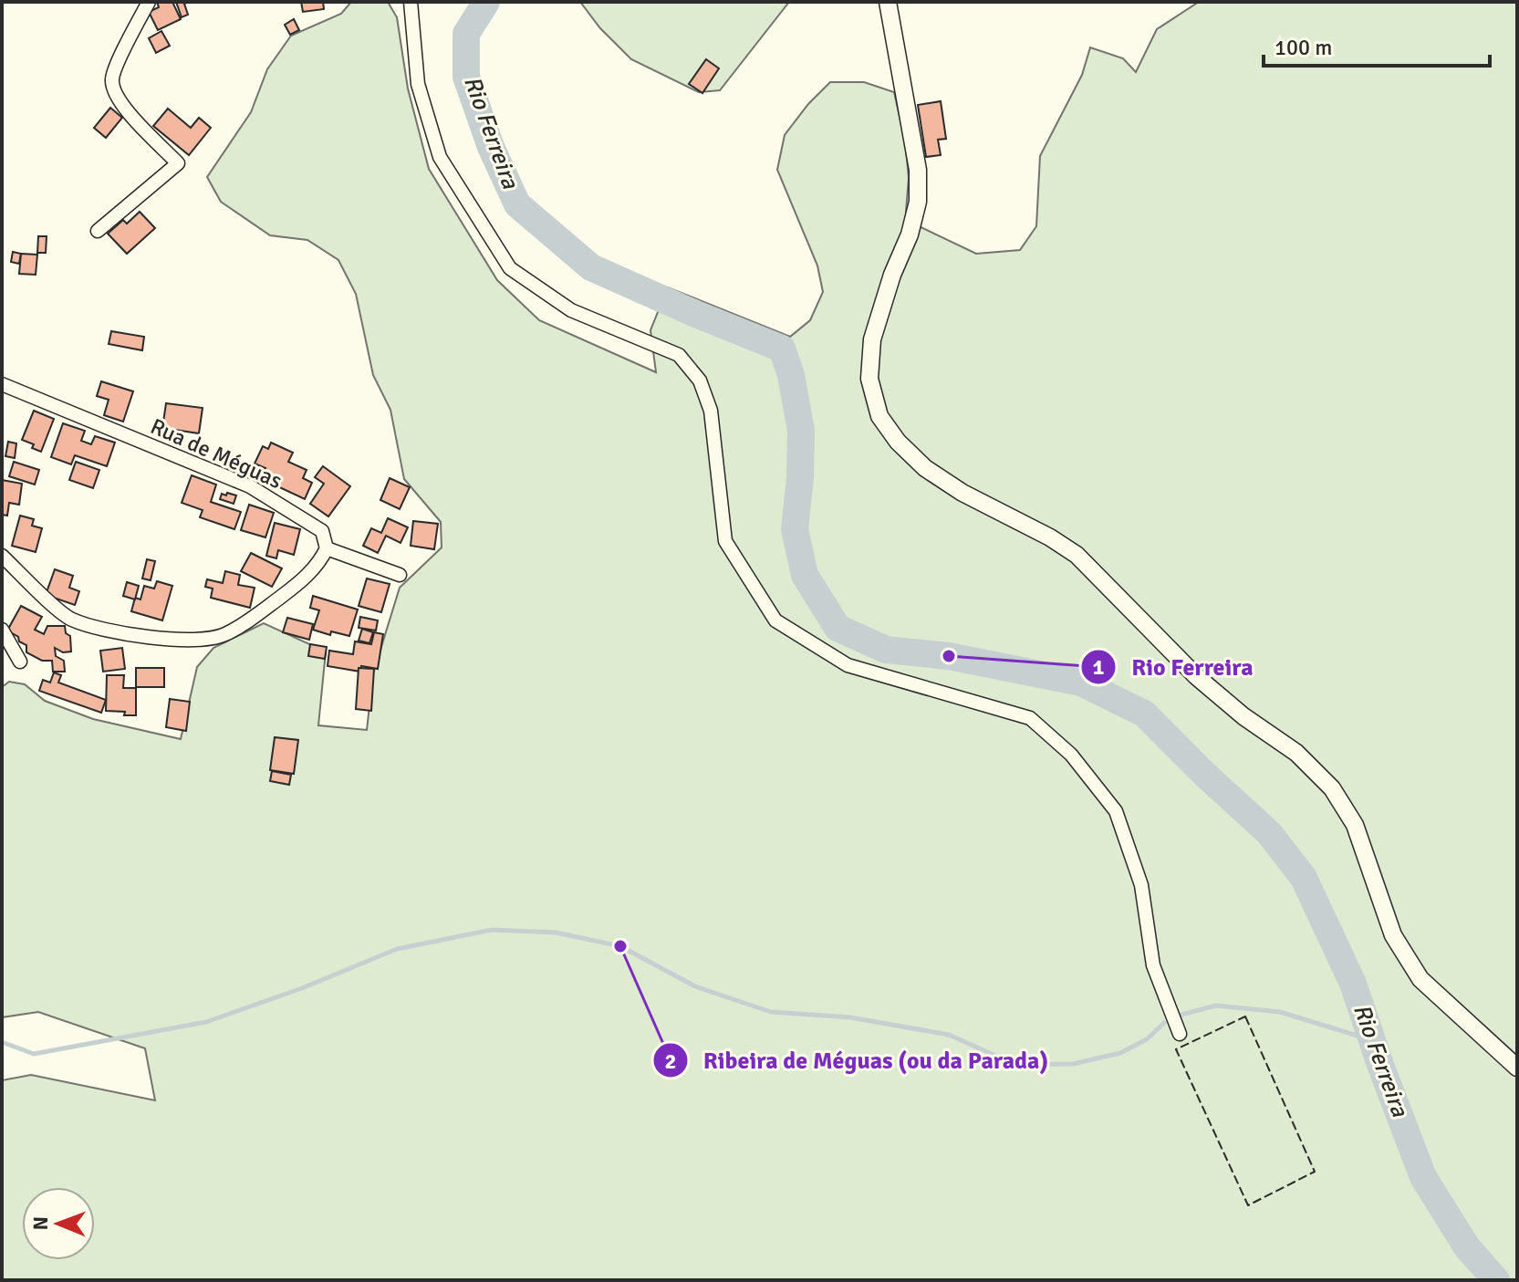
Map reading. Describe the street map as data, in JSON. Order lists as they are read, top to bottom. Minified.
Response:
{"streets":{"street":["Rua de Méguas"]},"water":["Rio Ferreira"],"places":["Rio Ferreira","Ribeira de Méguas (ou da Parada)"],"scale_bar":"100 m","north":"left"}
